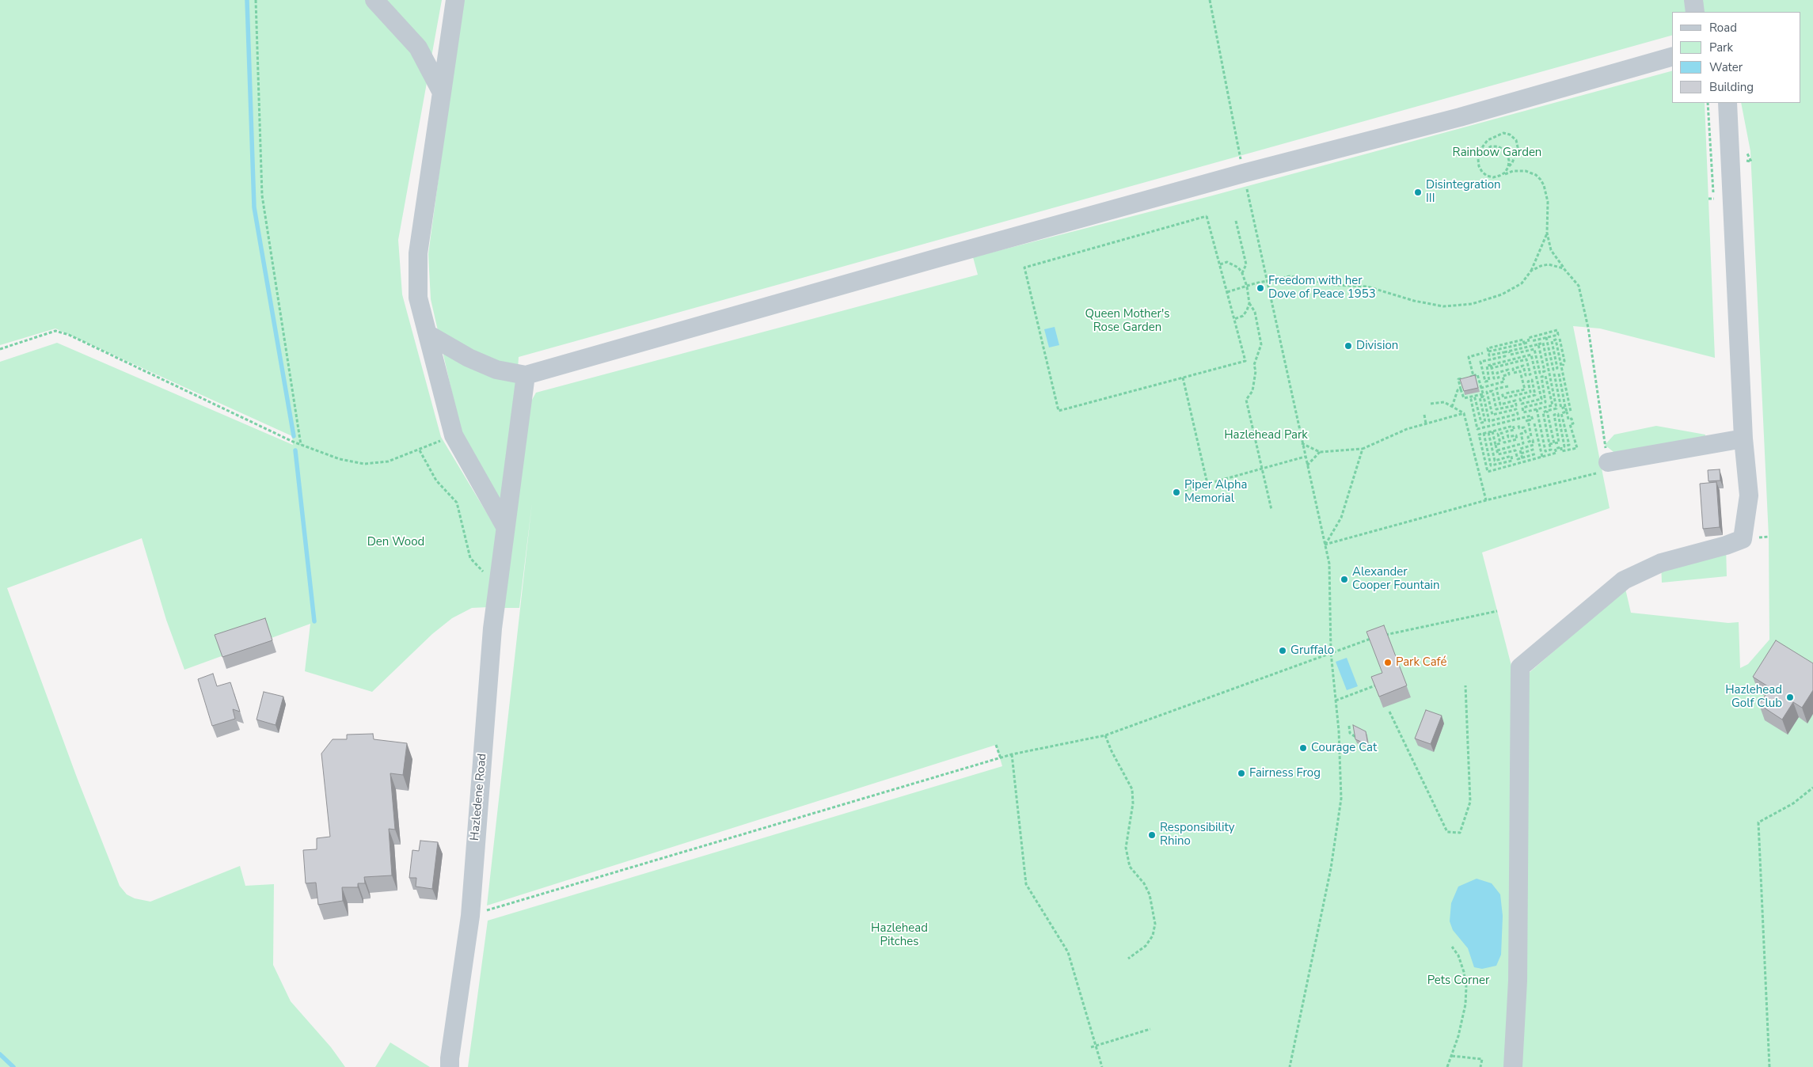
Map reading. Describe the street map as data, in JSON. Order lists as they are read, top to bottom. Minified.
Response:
{"streets":{"street":["Hazledene Road"]},"parks":["Rainbow Garden","Queen Mother's Rose Garden","Hazlehead Park","Den Wood","Hazlehead Pitches","Pets Corner"],"places":["Disintegration III","Freedom with her Dove of Peace 1953","Division","Piper Alpha Memorial","Alexander Cooper Fountain","Gruffalo","Park Café","Hazlehead Golf Club","Courage Cat","Fairness Frog","Responsibility Rhino"],"legend":["Road","Park","Water","Building"]}
